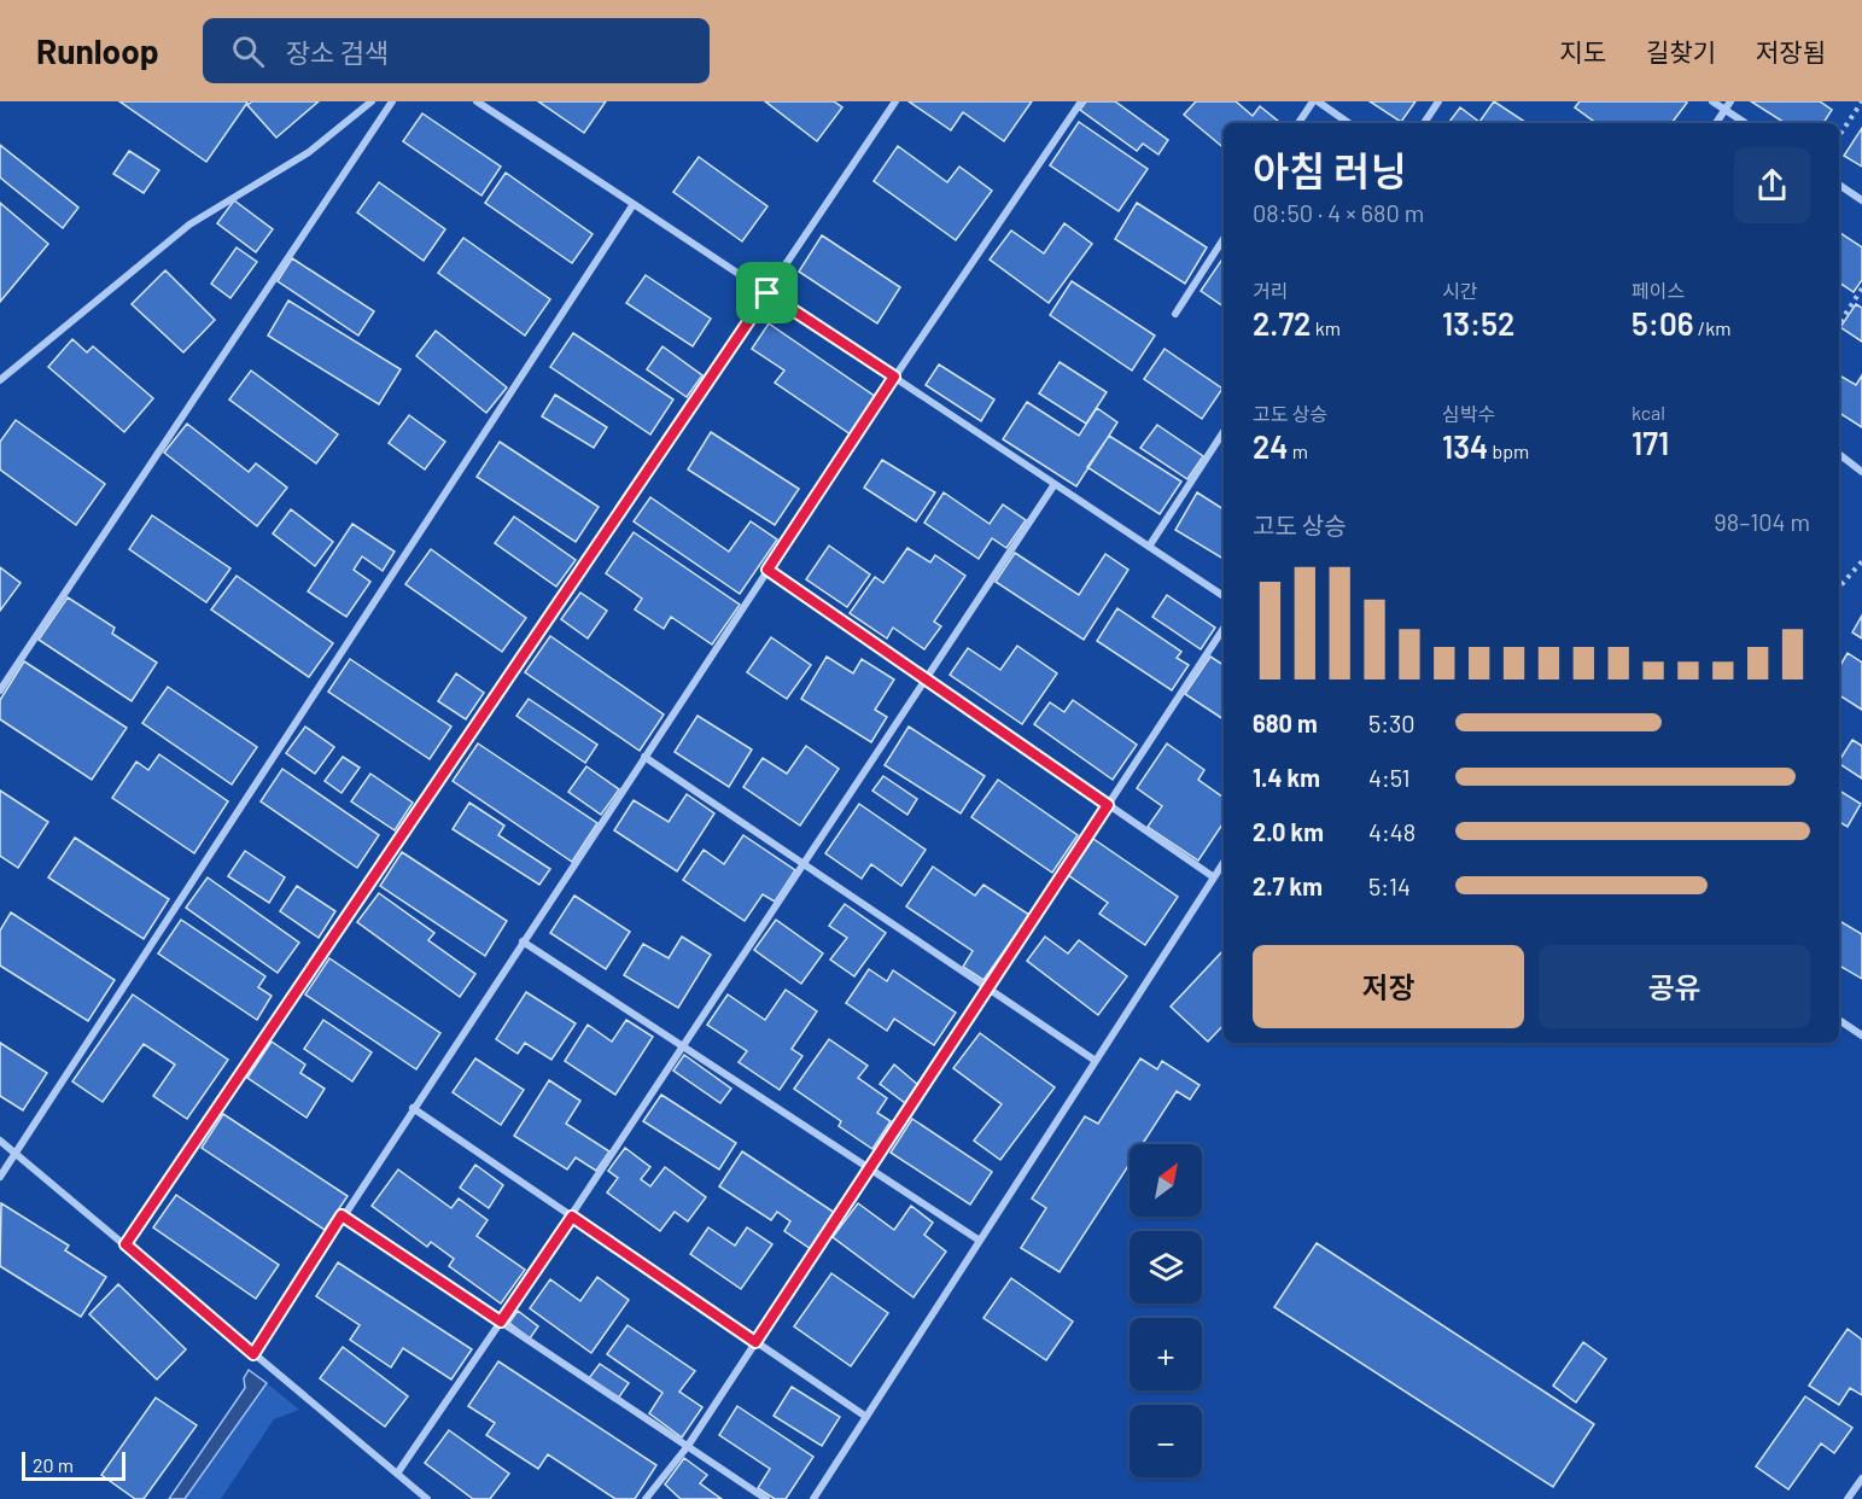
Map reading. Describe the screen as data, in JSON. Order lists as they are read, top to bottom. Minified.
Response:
{"scale_bar":"20 m","north":"top right","page":{"header":"Runloop","search":"장소 검색","nav":["지도","길찾기","저장됨"],"heading":["아침 러닝","08:50 · 4 × 680 m"],"stats":[["거리","2.72 km"],["시간","13:52"],["페이스","5:06 /km"],["고도 상승","24 m"],["심박수","134 bpm"],["kcal","171"]],"chart":["고도 상승","98–104 m"],"list":[{"name":"680 m","note":"5:30"},{"name":"1.4 km","note":"4:51"},{"name":"2.0 km","note":"4:48"},{"name":"2.7 km","note":"5:14"}],"buttons":["저장","공유"],"map_buttons":["+","−"],"scale":"20 m"}}
